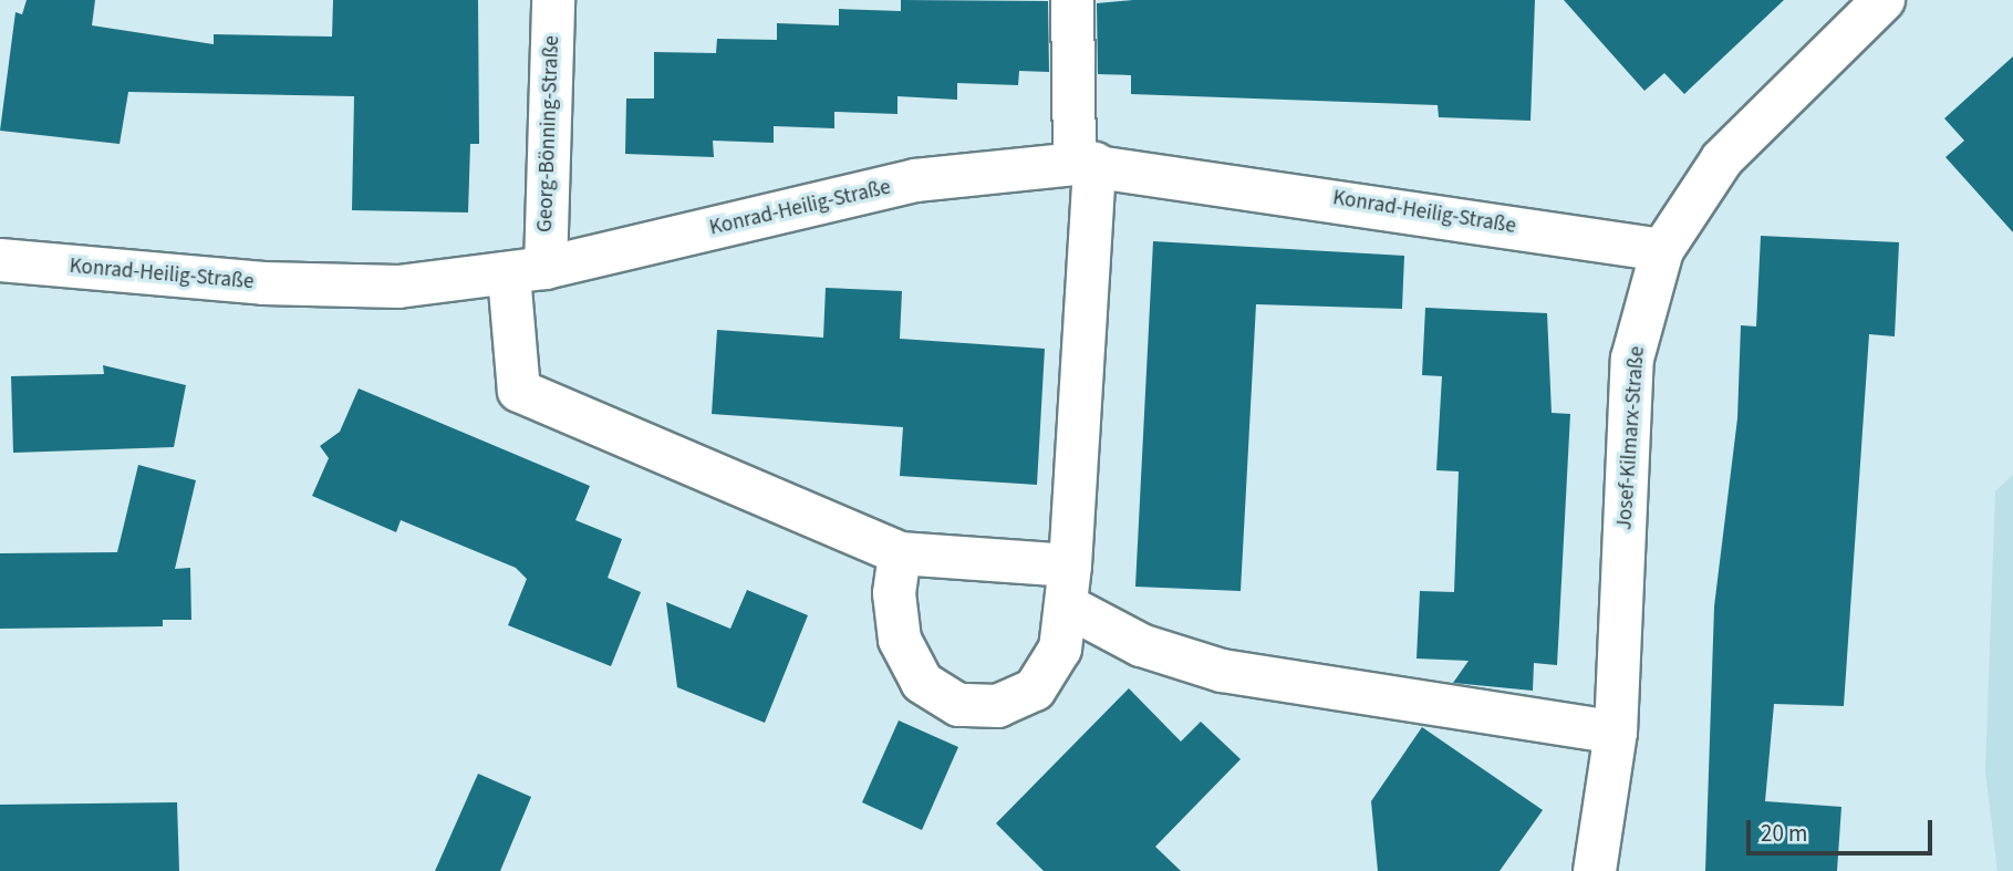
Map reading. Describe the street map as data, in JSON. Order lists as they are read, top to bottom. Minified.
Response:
{"streets":{"street":["Georg-Bönning-Straße","Konrad-Heilig-Straße","Josef-Kilmarx-Straße"]},"crossings":[["Georg-Bönning-Straße","Konrad-Heilig-Straße"],["Konrad-Heilig-Straße","Josef-Kilmarx-Straße"]],"scale_bar":"20 m"}
